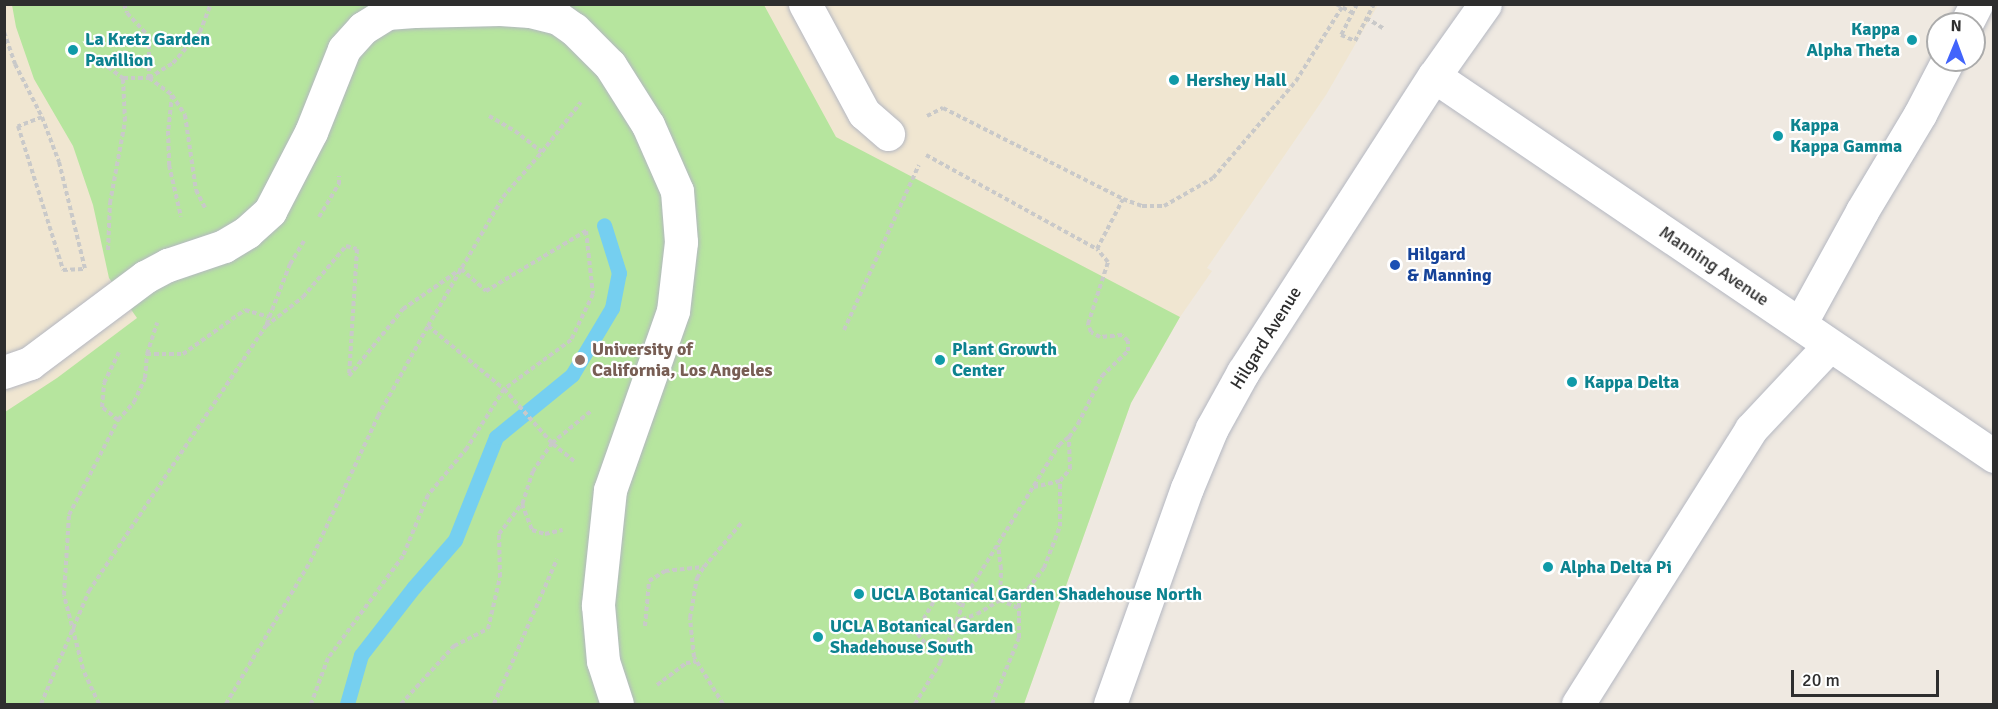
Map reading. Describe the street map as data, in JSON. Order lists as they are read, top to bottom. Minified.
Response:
{"streets":{"street":["Manning Avenue","Hilgard Avenue"]},"crossings":[["Manning Avenue","Hilgard Avenue"]],"places":["Kappa Alpha Theta","La Kretz Garden Pavillion","Hershey Hall","Kappa Kappa Gamma","Hilgard & Manning","University of California, Los Angeles","Plant Growth Center","Kappa Delta","Alpha Delta Pi","UCLA Botanical Garden Shadehouse North","UCLA Botanical Garden Shadehouse South"],"scale_bar":"20 m","north":"top"}
